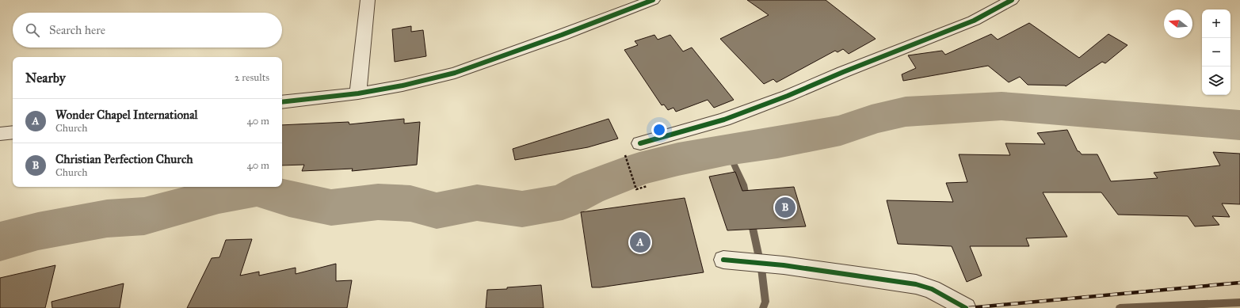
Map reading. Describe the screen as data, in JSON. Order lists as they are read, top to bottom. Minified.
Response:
{"north":"left","page":{"map_buttons":["+","−"],"search":"Search here","heading":["Nearby","2 results"],"list":[{"mark":"A","name":"Wonder Chapel International","note":"Church","value":"40 m"},{"mark":"B","name":"Christian Perfection Church","note":"Church","value":"40 m"}],"pins":["B","A"]}}
